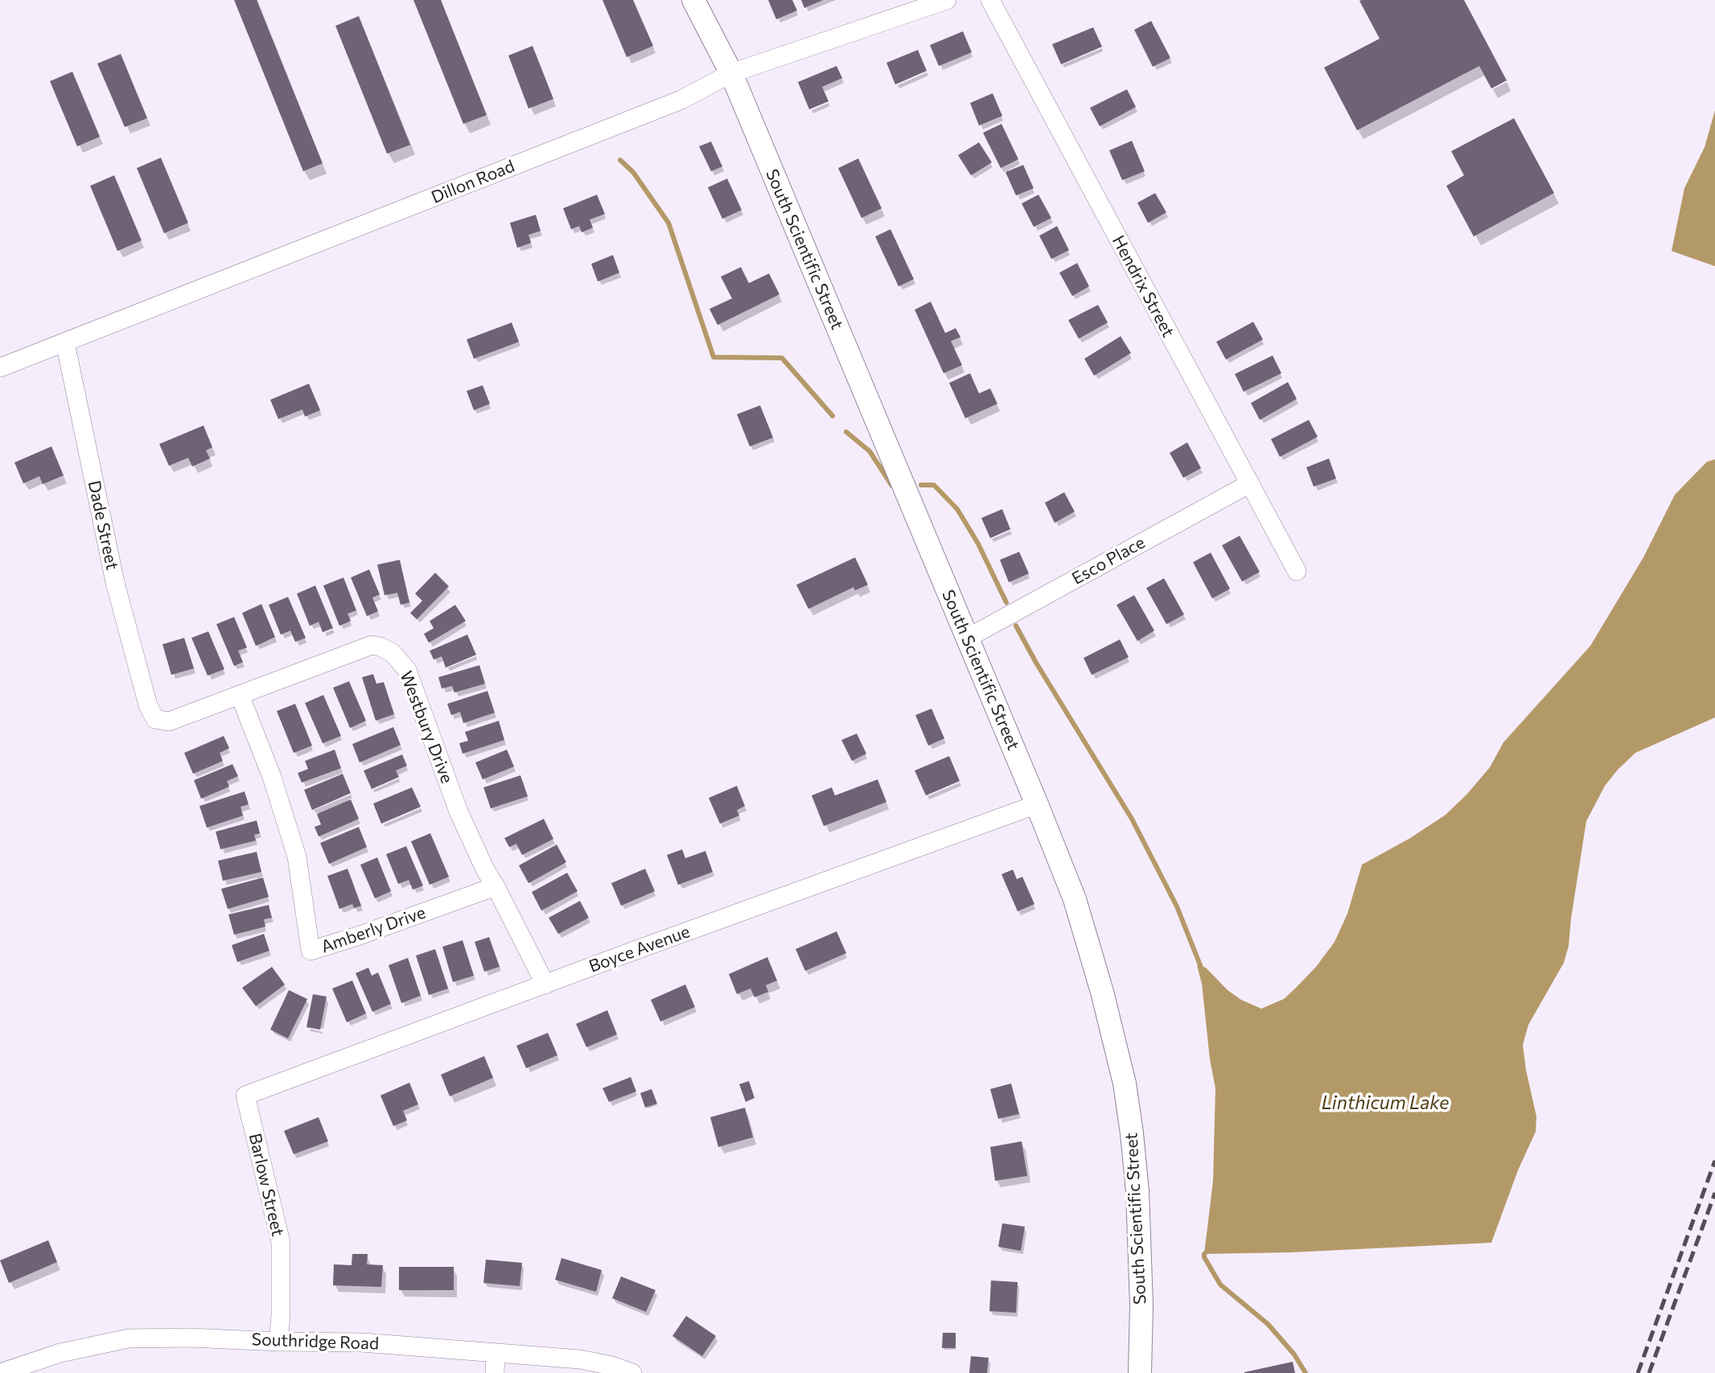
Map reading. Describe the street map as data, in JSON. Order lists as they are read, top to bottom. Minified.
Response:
{"streets":{"street":["Dillon Road","South Scientific Street","Hendrix Street","Dade Street","Esco Place","Westbury Drive","Amberly Drive","Boyce Avenue","Barlow Street","Southridge Road"]},"crossings":[["Dillon Road","South Scientific Street"],["Dillon Road","Dade Street"],["South Scientific Street","Esco Place"],["South Scientific Street","Boyce Avenue"],["Hendrix Street","Esco Place"],["Dade Street","Westbury Drive"],["Westbury Drive","Amberly Drive"],["Westbury Drive","Boyce Avenue"],["Boyce Avenue","Barlow Street"],["Barlow Street","Southridge Road"]],"water":["Linthicum Lake"]}
